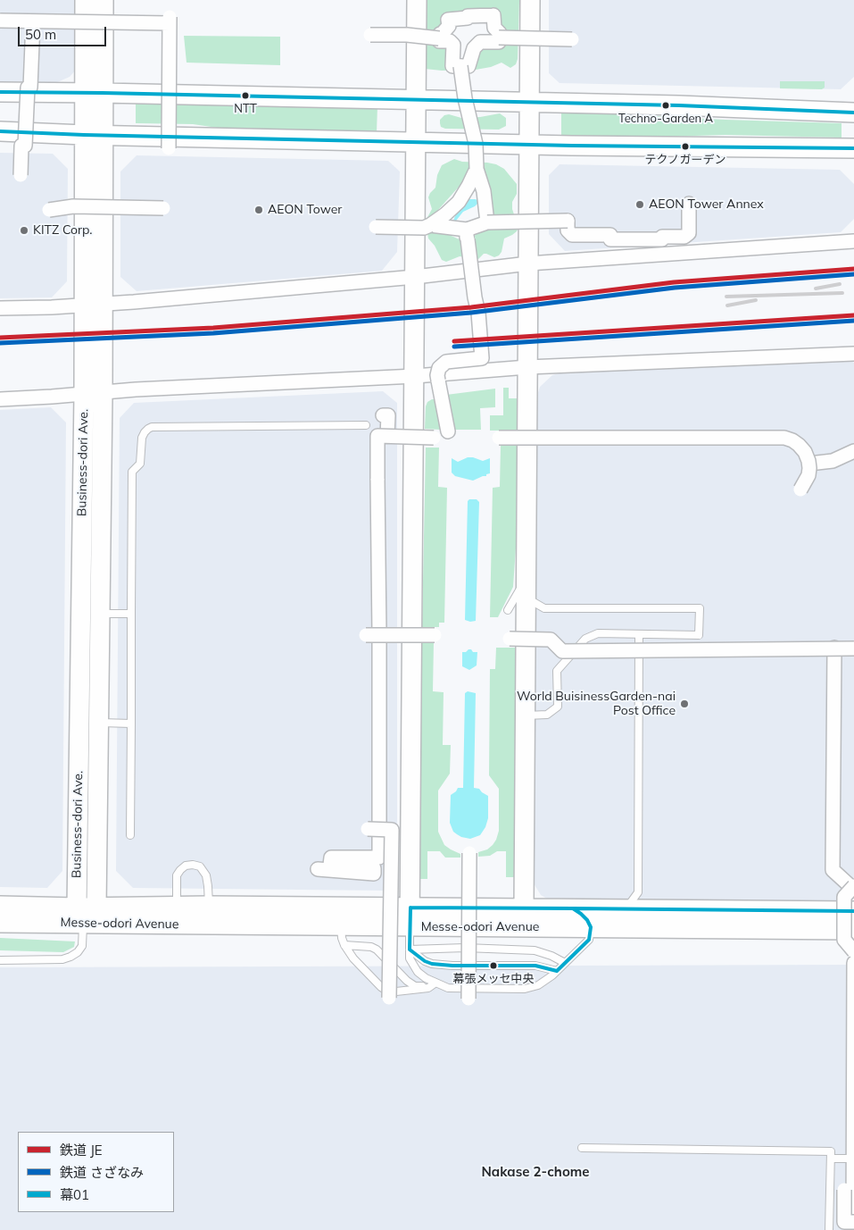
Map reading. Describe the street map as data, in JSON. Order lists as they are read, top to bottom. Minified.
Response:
{"streets":{"street":["Business-dori Ave.","Messe-odori Avenue"]},"crossings":[["Business-dori Ave.","Messe-odori Avenue"]],"districts":["Nakase 2-chome"],"places":["NTT","Techno-Garden A","テクノガーデン","AEON Tower Annex","AEON Tower","KITZ Corp.","World BuisinessGarden-nai Post Office","幕張メッセ中央"],"lines":["transit line 幕01","rail line JE","rail line さざなみ"],"legend":["鉄道 JE","鉄道 さざなみ","幕01"],"scale_bar":"50 m"}
